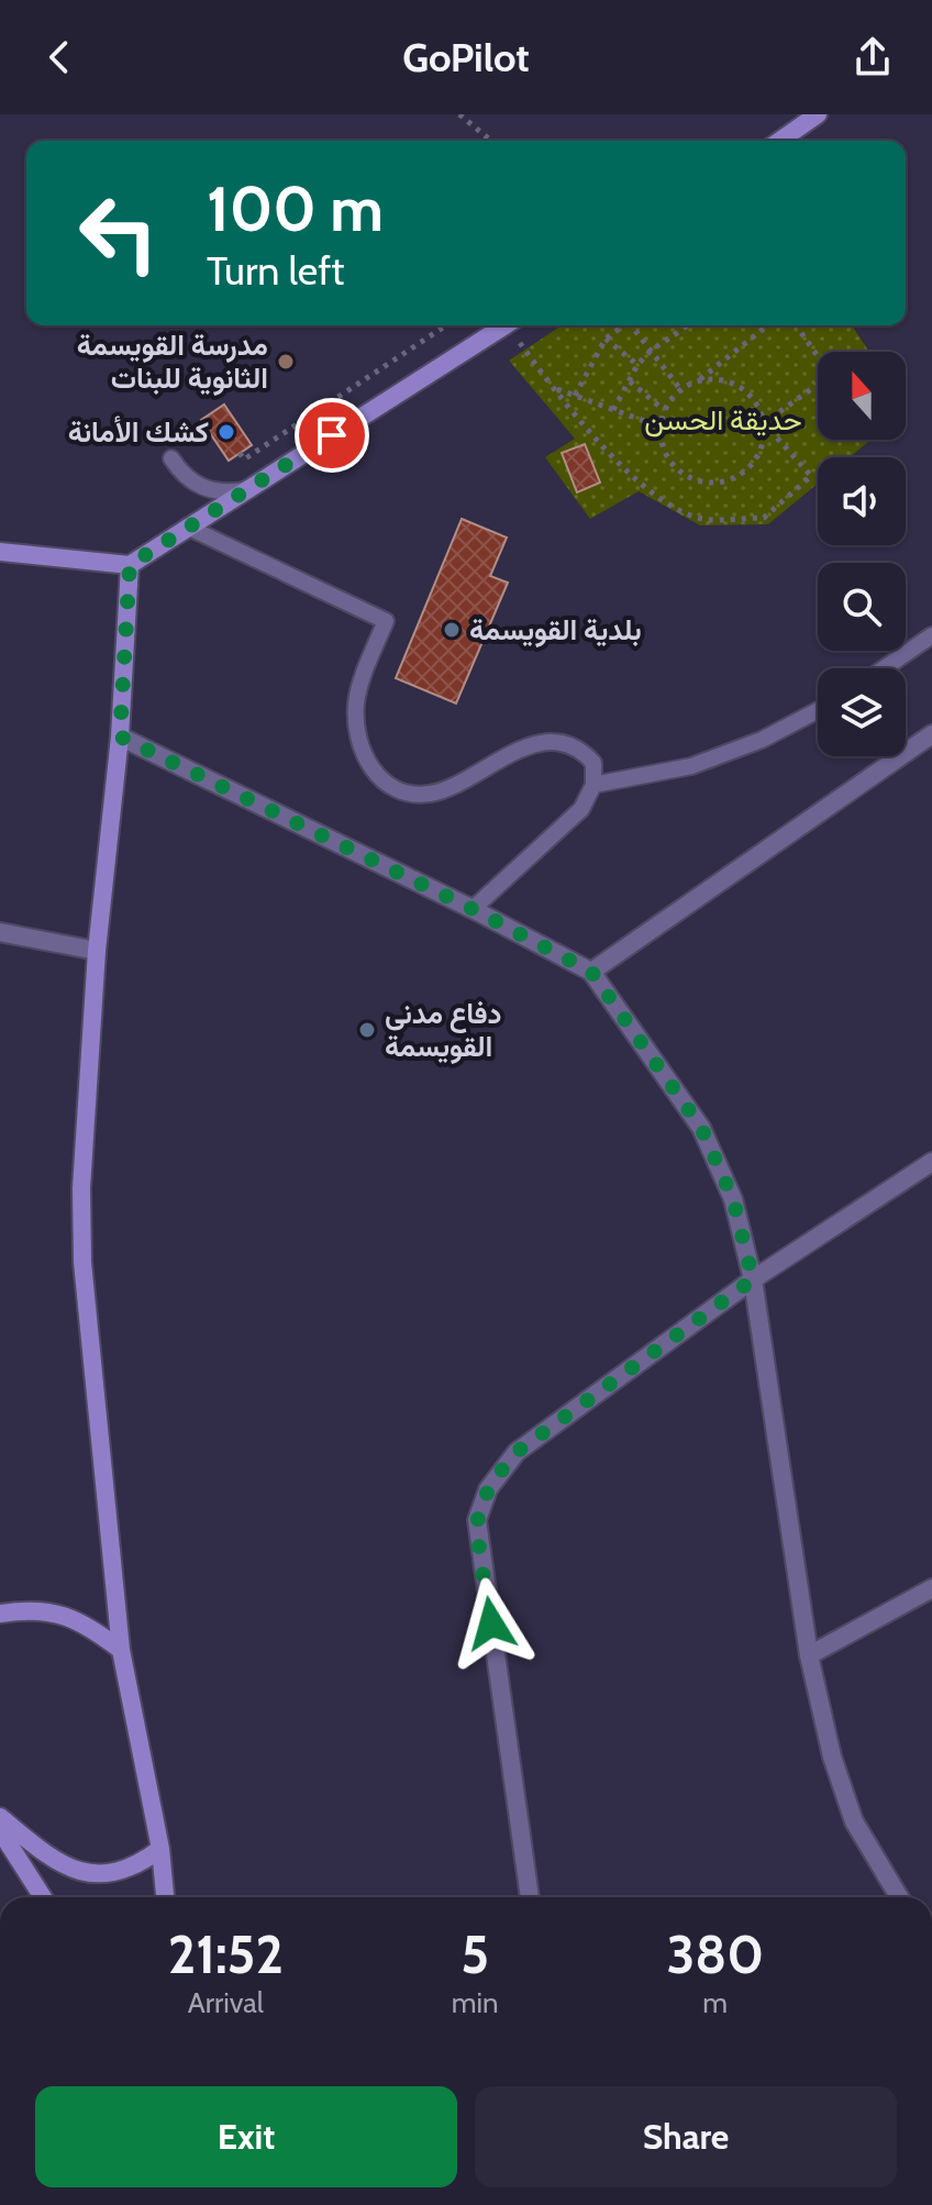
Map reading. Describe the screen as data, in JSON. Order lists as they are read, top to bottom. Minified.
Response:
{"parks":["حديقة الحسن"],"places":["مدرسة القويسمة الثانوية للبنات","كشك الأمانة","بلدية القويسمة","دفاع مدني القويسمة"],"north":"top","page":{"header":"GoPilot","turn":["100 m","Turn left"],"eta":["21:52","Arrival","5","min","380","m"],"buttons":["Exit","Share"]}}
